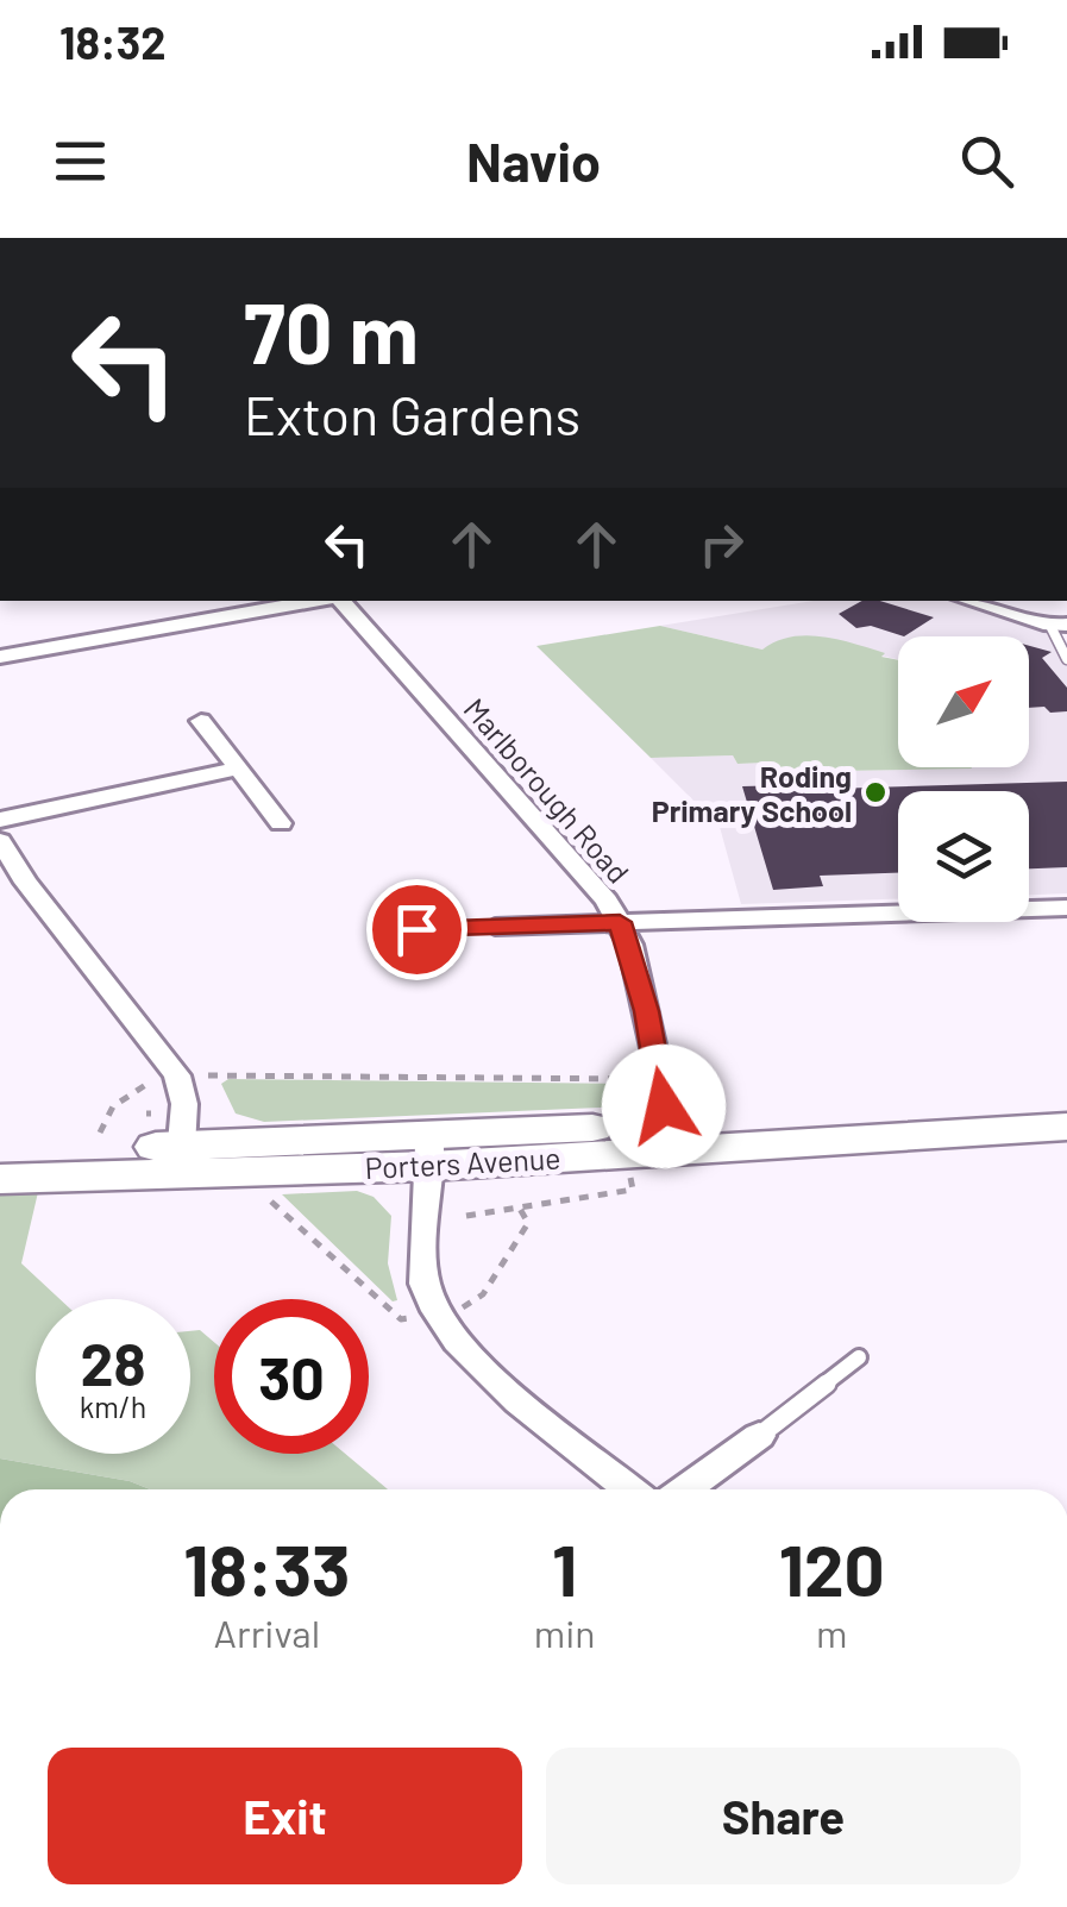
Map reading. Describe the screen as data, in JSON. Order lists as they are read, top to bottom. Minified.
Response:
{"streets":{"main road":["Porters Avenue"],"street":["Marlborough Road"]},"crossings":[["Marlborough Road","Porters Avenue"]],"places":["Roding Primary School"],"north":"top right","page":{"status":"18:32","header":"Navio","turn":["70 m","Exton Gardens"],"speed":"28 km/h","limit":"30","eta":["18:33","Arrival","1","min","120","m"],"buttons":["Exit","Share"]}}
